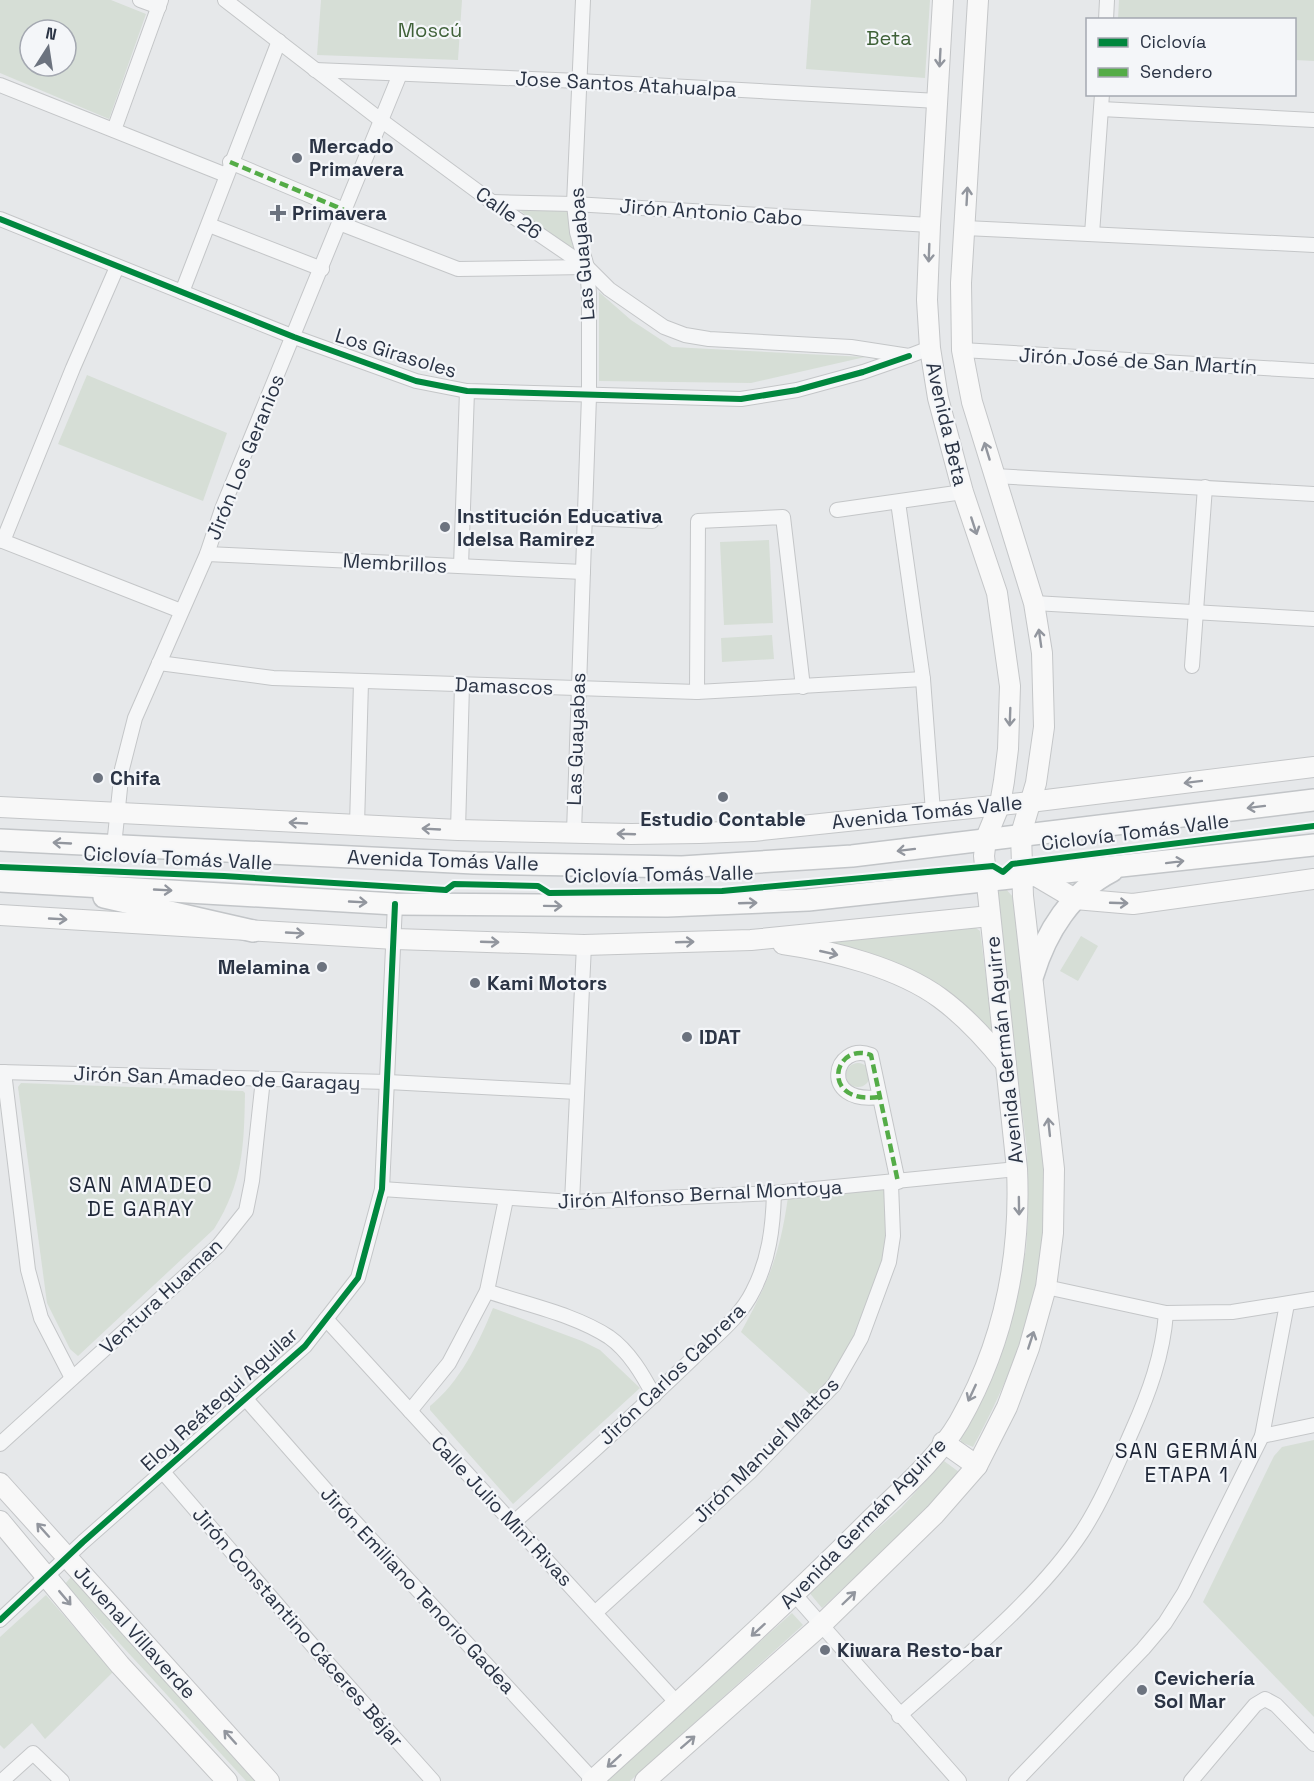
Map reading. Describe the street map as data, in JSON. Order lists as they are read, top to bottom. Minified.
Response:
{"streets":{"main road":["Avenida Beta","Avenida Tomás Valle","Avenida Germán Aguirre","Juvenal Villaverde"],"street":["Jose Santos Atahualpa","Jirón Antonio Cabo","Calle 26","Las Guayabas","Los Girasoles","Jirón José de San Martín","Jirón Los Geranios","Membrillos","Damascos","Jirón San Amadeo de Garagay","Jirón Alfonso Bernal Montoya","Ventura Huaman","Jirón Carlos Cabrera","Eloy Reátegui Aguilar","Jirón Manuel Mattos","Calle Julio Mini Rivas","Jirón Emiliano Tenorio Gadea","Jirón Constantino Cáceres Béjar"],"cycle path":["Ciclovía Tomás Valle"]},"crossings":[["Jose Santos Atahualpa","Calle 26"],["Jose Santos Atahualpa","Las Guayabas"],["Jose Santos Atahualpa","Avenida Beta"],["Jose Santos Atahualpa","Jirón Los Geranios"],["Jirón Antonio Cabo","Calle 26"],["Jirón Antonio Cabo","Las Guayabas"],["Jirón Antonio Cabo","Avenida Beta"],["Calle 26","Las Guayabas"],["Calle 26","Los Girasoles"],["Calle 26","Avenida Beta"],["Calle 26","Jirón Los Geranios"],["Las Guayabas","Los Girasoles"],["Las Guayabas","Membrillos"],["Las Guayabas","Damascos"],["Las Guayabas","Avenida Tomás Valle"],["Los Girasoles","Jirón Los Geranios"],["Jirón José de San Martín","Avenida Beta"],["Avenida Beta","Avenida Tomás Valle"],["Avenida Beta","Avenida Germán Aguirre"],["Jirón Los Geranios","Membrillos"],["Jirón Los Geranios","Damascos"],["Jirón Los Geranios","Avenida Tomás Valle"],["Avenida Tomás Valle","Avenida Germán Aguirre"],["Avenida Germán Aguirre","Jirón Alfonso Bernal Montoya"],["Avenida Germán Aguirre","Calle Julio Mini Rivas"],["Avenida Germán Aguirre","Jirón Emiliano Tenorio Gadea"],["Jirón San Amadeo de Garagay","Ventura Huaman"],["Jirón San Amadeo de Garagay","Eloy Reátegui Aguilar"],["Jirón Alfonso Bernal Montoya","Jirón Carlos Cabrera"],["Jirón Alfonso Bernal Montoya","Eloy Reátegui Aguilar"],["Jirón Alfonso Bernal Montoya","Jirón Manuel Mattos"],["Jirón Carlos Cabrera","Calle Julio Mini Rivas"],["Eloy Reátegui Aguilar","Calle Julio Mini Rivas"],["Eloy Reátegui Aguilar","Jirón Emiliano Tenorio Gadea"],["Eloy Reátegui Aguilar","Jirón Constantino Cáceres Béjar"],["Eloy Reátegui Aguilar","Juvenal Villaverde"],["Jirón Manuel Mattos","Calle Julio Mini Rivas"]],"districts":["SAN AMADEO DE GARAY","SAN GERMÁN ETAPA 1"],"parks":["Moscú","Beta"],"places":{"other":["Mercado Primavera","Institución Educativa Idelsa Ramirez","Chifa","Estudio Contable","Melamina","Kami Motors","IDAT","Kiwara Resto-bar","Cevichería Sol Mar"],"health":["Primavera"]},"legend":["Ciclovía","Sendero"],"north":"top"}
